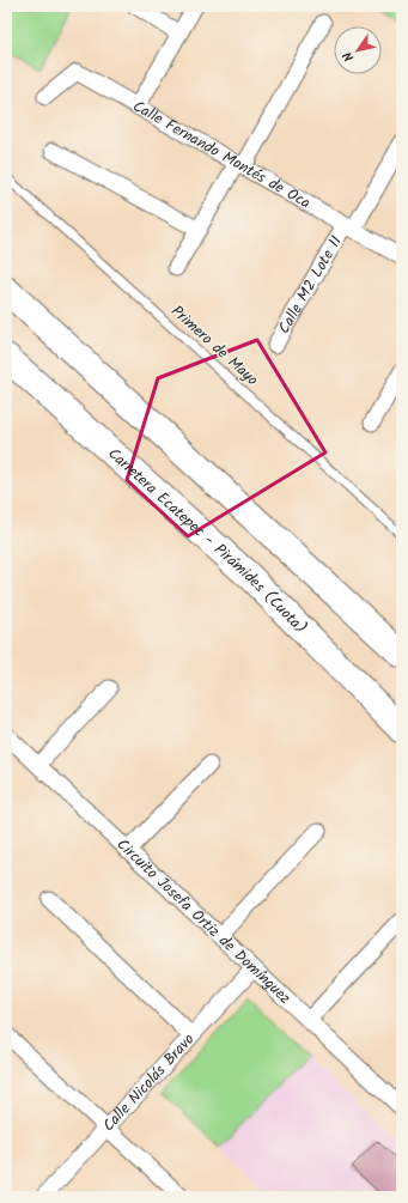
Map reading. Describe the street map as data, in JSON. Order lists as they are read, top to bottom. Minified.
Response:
{"streets":{"highway":["Carretera Ecatepec - Pirámides (Cuota)"],"street":["Calle Fernando Montés de Oca","Calle M2 Lote 11","Circuito Josefa Ortiz de Domínguez","Calle Nicolás Bravo"],"lane":["Primero de Mayo"]},"crossings":[["Calle Fernando Montés de Oca","Calle M2 Lote 11"],["Circuito Josefa Ortiz de Domínguez","Calle Nicolás Bravo"]],"north":"bottom left"}
